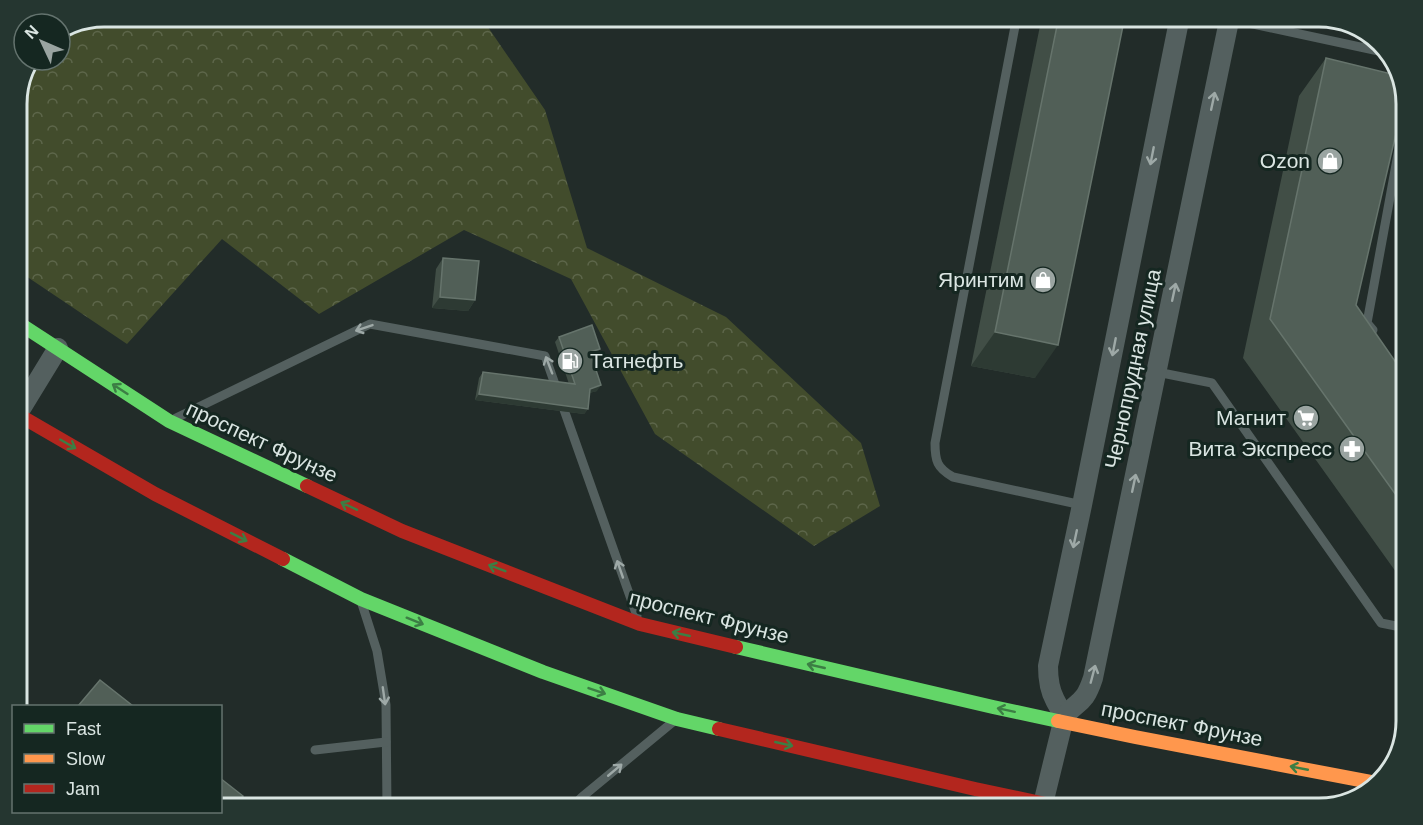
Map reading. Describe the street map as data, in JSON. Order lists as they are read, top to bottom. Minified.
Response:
{"streets":{"main road":["проспект Фрунзе"],"street":["Чернопрудная улица"]},"crossings":[["Чернопрудная улица","проспект Фрунзе"]],"places":{"shop":["Ozon","Яринтим"],"fuel station":["Татнефть"],"supermarket":["Магнит"],"pharmacy":["Вита Экспресс"]},"legend":["Fast","Slow","Jam"],"north":"top left"}
